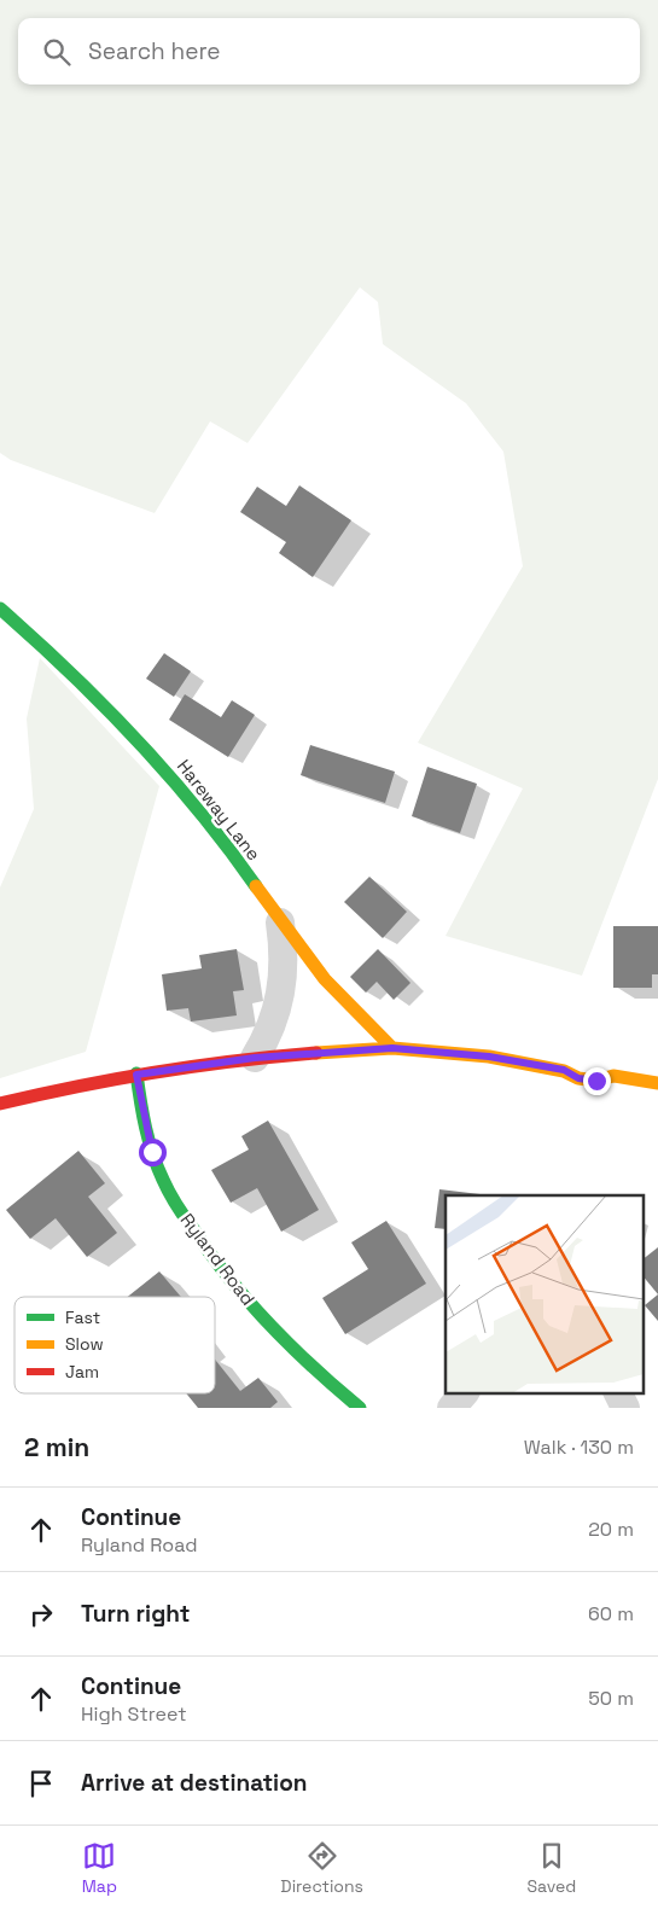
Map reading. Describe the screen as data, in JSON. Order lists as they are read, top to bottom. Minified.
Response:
{"streets":{"street":["Hareway Lane","Ryland Road"]},"legend":["Fast","Slow","Jam"],"page":{"search":"Search here","heading":["2 min","Walk · 130 m"],"list":[["Continue","Ryland Road","20 m"],["Turn right","60 m"],["Continue","High Street","50 m"],"Arrive at destination"],"nav":["Map","Directions","Saved"]}}
